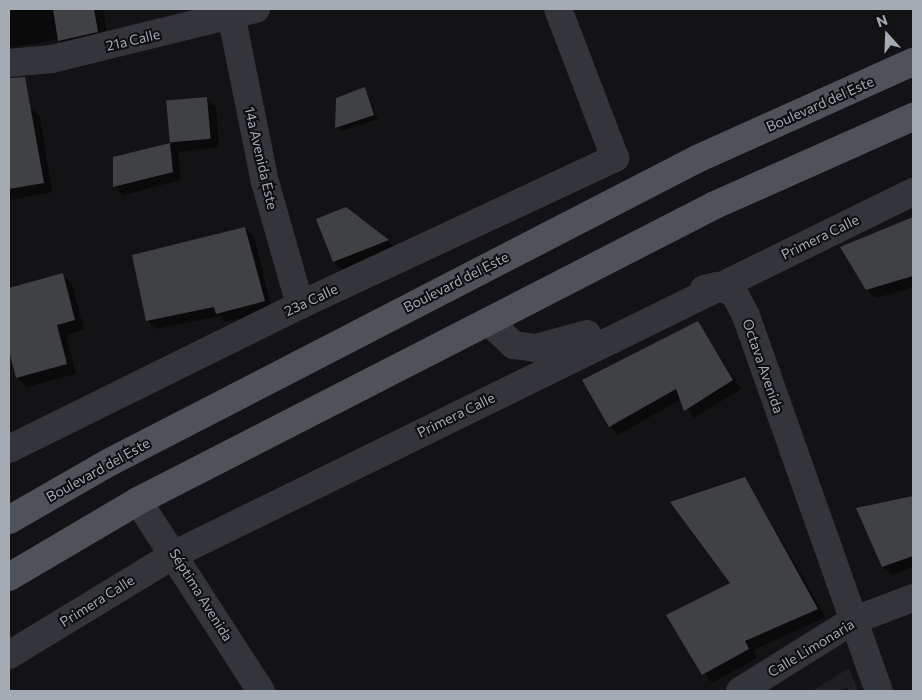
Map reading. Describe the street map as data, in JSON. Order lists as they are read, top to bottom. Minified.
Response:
{"streets":{"main road":["Boulevard del Este"],"street":["21a Calle","14a Avenida Este","Primera Calle","23a Calle","Octava Avenida","Séptima Avenida","Calle Limonaria"]},"crossings":[["21a Calle","14a Avenida Este"],["14a Avenida Este","23a Calle"],["Primera Calle","Octava Avenida"],["Primera Calle","Séptima Avenida"],["Octava Avenida","Calle Limonaria"]],"north":"top"}
